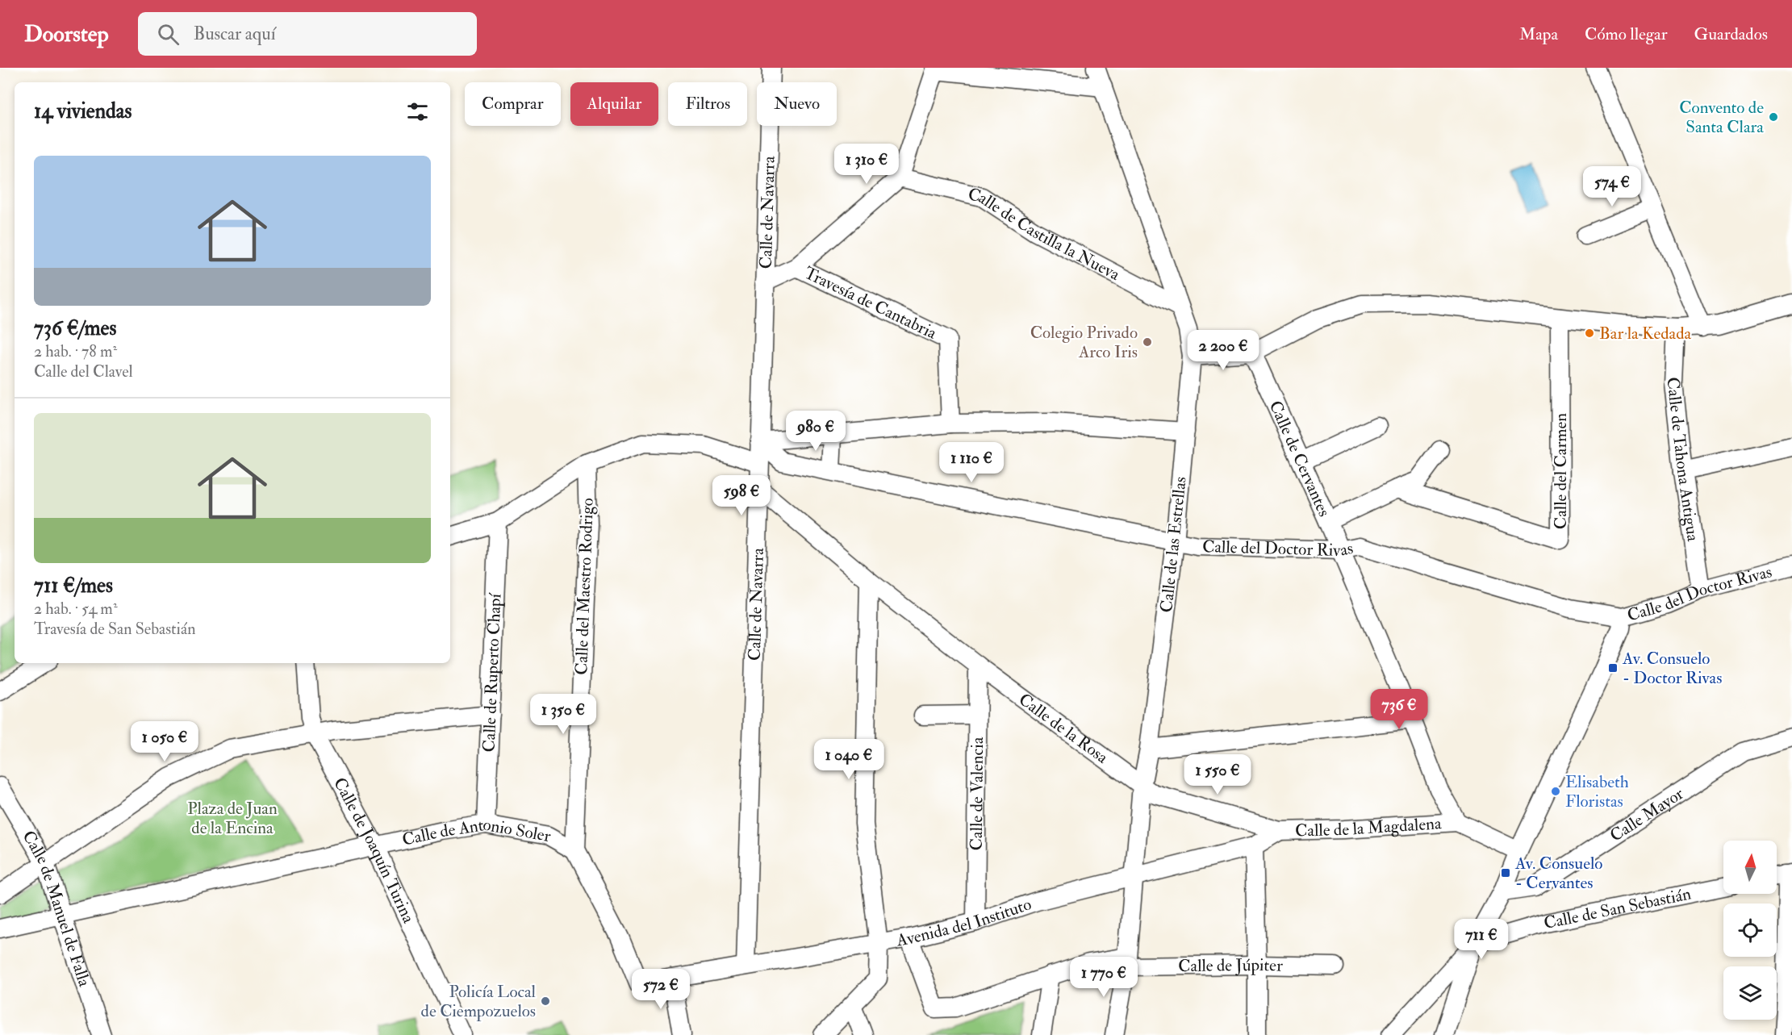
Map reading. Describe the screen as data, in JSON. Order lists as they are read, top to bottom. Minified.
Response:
{"streets":{"street":["Calle de Navarra","Calle de Castilla la Nueva","Travesía de Cantabria","Calle de Cervantes","Calle de Tahona Antigua","Calle del Carmen","Calle de las Estrellas","Calle del Doctor Rivas","Calle del Maestro Rodrigo","Calle de Ruperto Chapí","Calle de la Rosa","Calle de Valencia","Calle Mayor","Calle de la Magdalena","Calle de Antonio Soler","Calle de Joaquín Turina","Calle de Manuel de Falla","Calle de San Sebastián","Avenida del Instituto","Calle de Júpiter"]},"crossings":[["Calle de Navarra","Calle del Doctor Rivas"],["Calle de Navarra","Calle de la Rosa"],["Calle de Navarra","Avenida del Instituto"],["Calle de Castilla la Nueva","Calle de las Estrellas"],["Calle de Cervantes","Calle del Doctor Rivas"],["Calle de Cervantes","Calle de la Magdalena"],["Calle de Tahona Antigua","Calle del Doctor Rivas"],["Calle de las Estrellas","Calle del Doctor Rivas"],["Calle de las Estrellas","Calle de la Rosa"],["Calle de las Estrellas","Avenida del Instituto"],["Calle de las Estrellas","Calle de Júpiter"],["Calle del Maestro Rodrigo","Calle de Antonio Soler"],["Calle del Maestro Rodrigo","Avenida del Instituto"],["Calle de Ruperto Chapí","Calle de Antonio Soler"],["Calle de la Rosa","Calle de Valencia"],["Calle de la Rosa","Calle de la Magdalena"],["Calle de la Rosa","Avenida del Instituto"],["Calle de Valencia","Avenida del Instituto"],["Calle de la Magdalena","Avenida del Instituto"],["Calle de Antonio Soler","Calle de Joaquín Turina"],["Calle de Antonio Soler","Avenida del Instituto"],["Avenida del Instituto","Calle de Júpiter"]],"parks":["Plaza de Juan de la Encina"],"places":{"other":["Convento de Santa Clara","Bar la Kedada","Colegio Privado Arco Iris","Elisabeth Floristas","Policía Local de Ciempozuelos"],"transit":["Av. Consuelo - Doctor Rivas","Av. Consuelo - Cervantes"]},"north":"top","page":{"header":"Doorstep","search":"Buscar aquí","nav":["Mapa","Cómo llegar","Guardados"],"chip":["Comprar","Alquilar","Filtros","Nuevo"],"heading":"14 viviendas","list":[{"name":"736 €/mes","note":"2 hab. · 78 m² · Calle del Clavel"},{"name":"711 €/mes","note":"2 hab. · 54 m² · Travesía de San Sebastián"}],"price":["1 310 €","574 €","2 200 €","980 €","1 110 €","598 €","736 €","1 350 €","1 050 €","1 040 €","1 550 €","711 €","1 770 €","572 €"]}}
